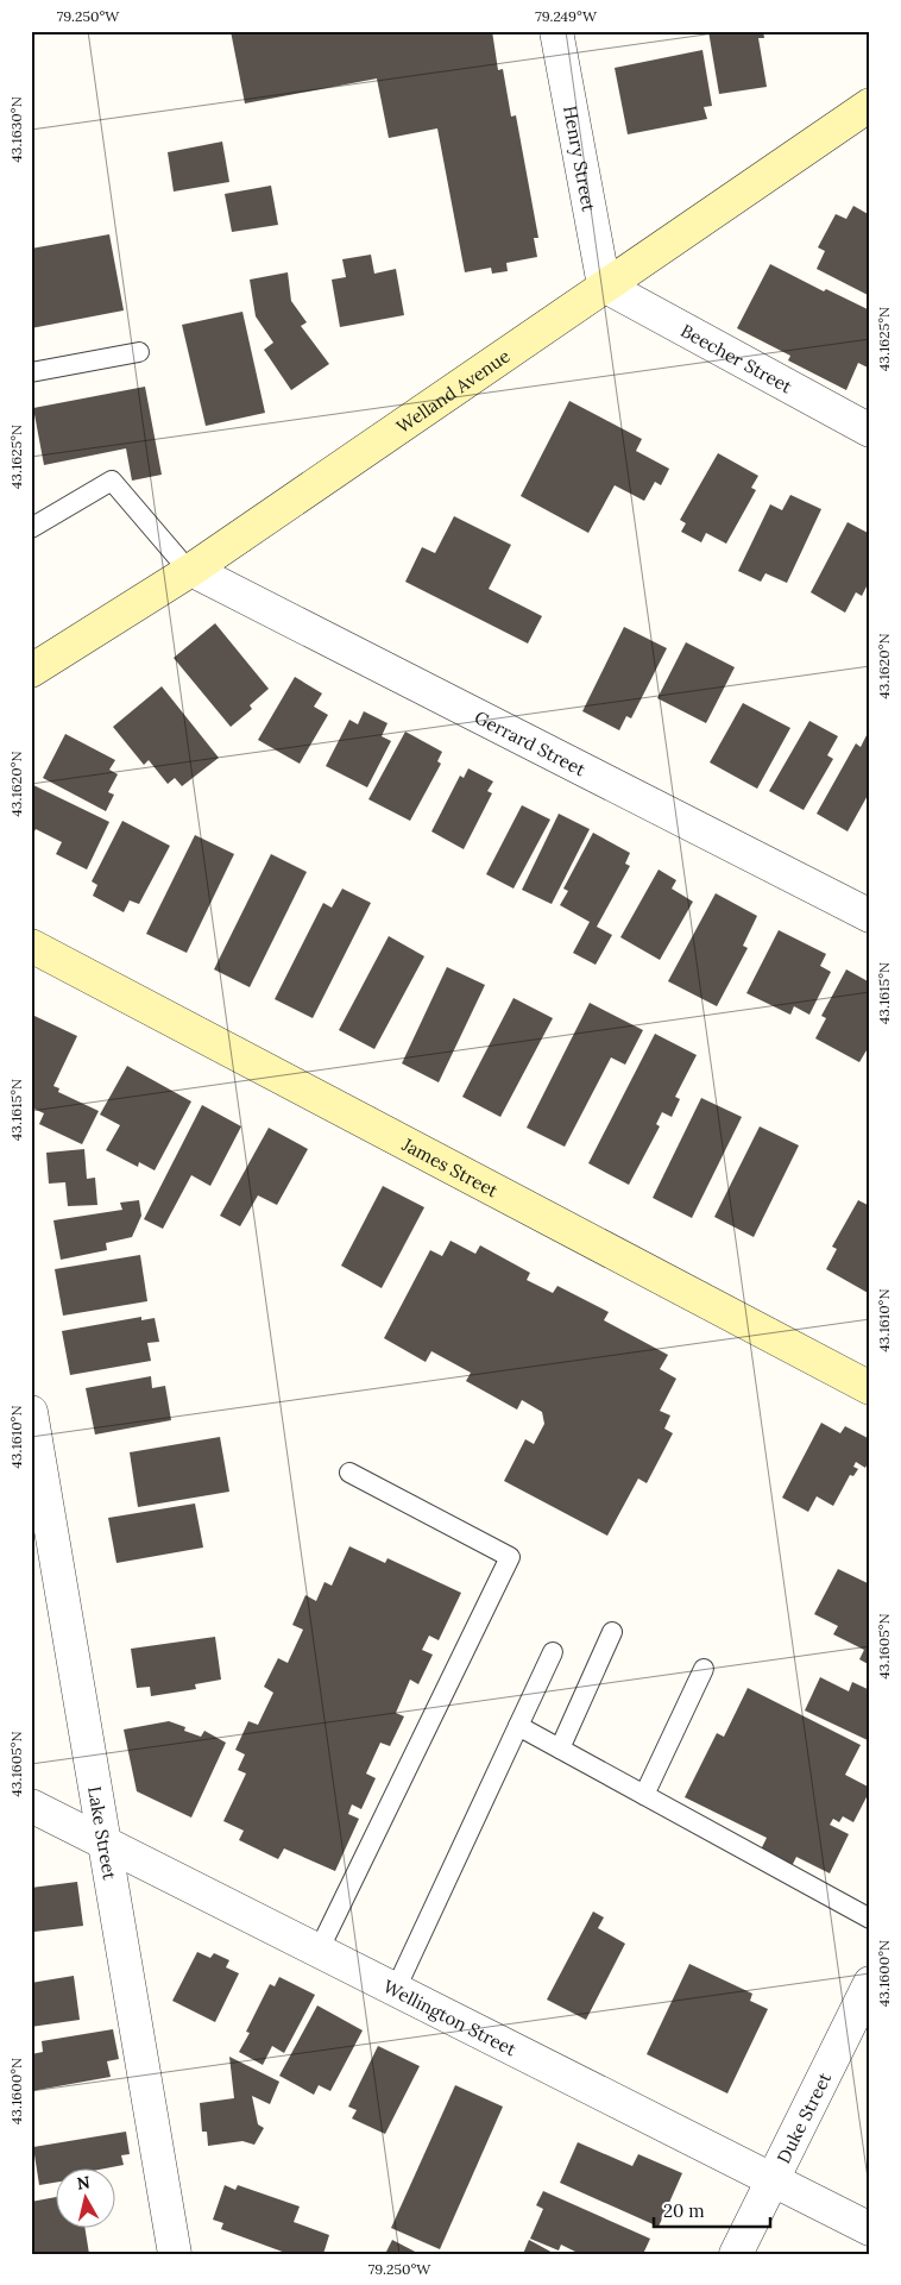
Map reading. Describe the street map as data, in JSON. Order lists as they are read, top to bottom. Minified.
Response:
{"streets":{"main road":["Welland Avenue","James Street"],"street":["Henry Street","Beecher Street","Gerrard Street","Lake Street","Wellington Street","Duke Street"]},"crossings":[["Henry Street","Beecher Street"],["Henry Street","Welland Avenue"],["Beecher Street","Welland Avenue"],["Welland Avenue","Gerrard Street"],["Lake Street","Wellington Street"],["Wellington Street","Duke Street"]],"scale_bar":"20 m","north":"top","coordinates":["79.250°W","79.249°W","43.1630°N","43.1625°N","43.1620°N","43.1615°N","43.1610°N","43.1605°N","43.1600°N"]}
